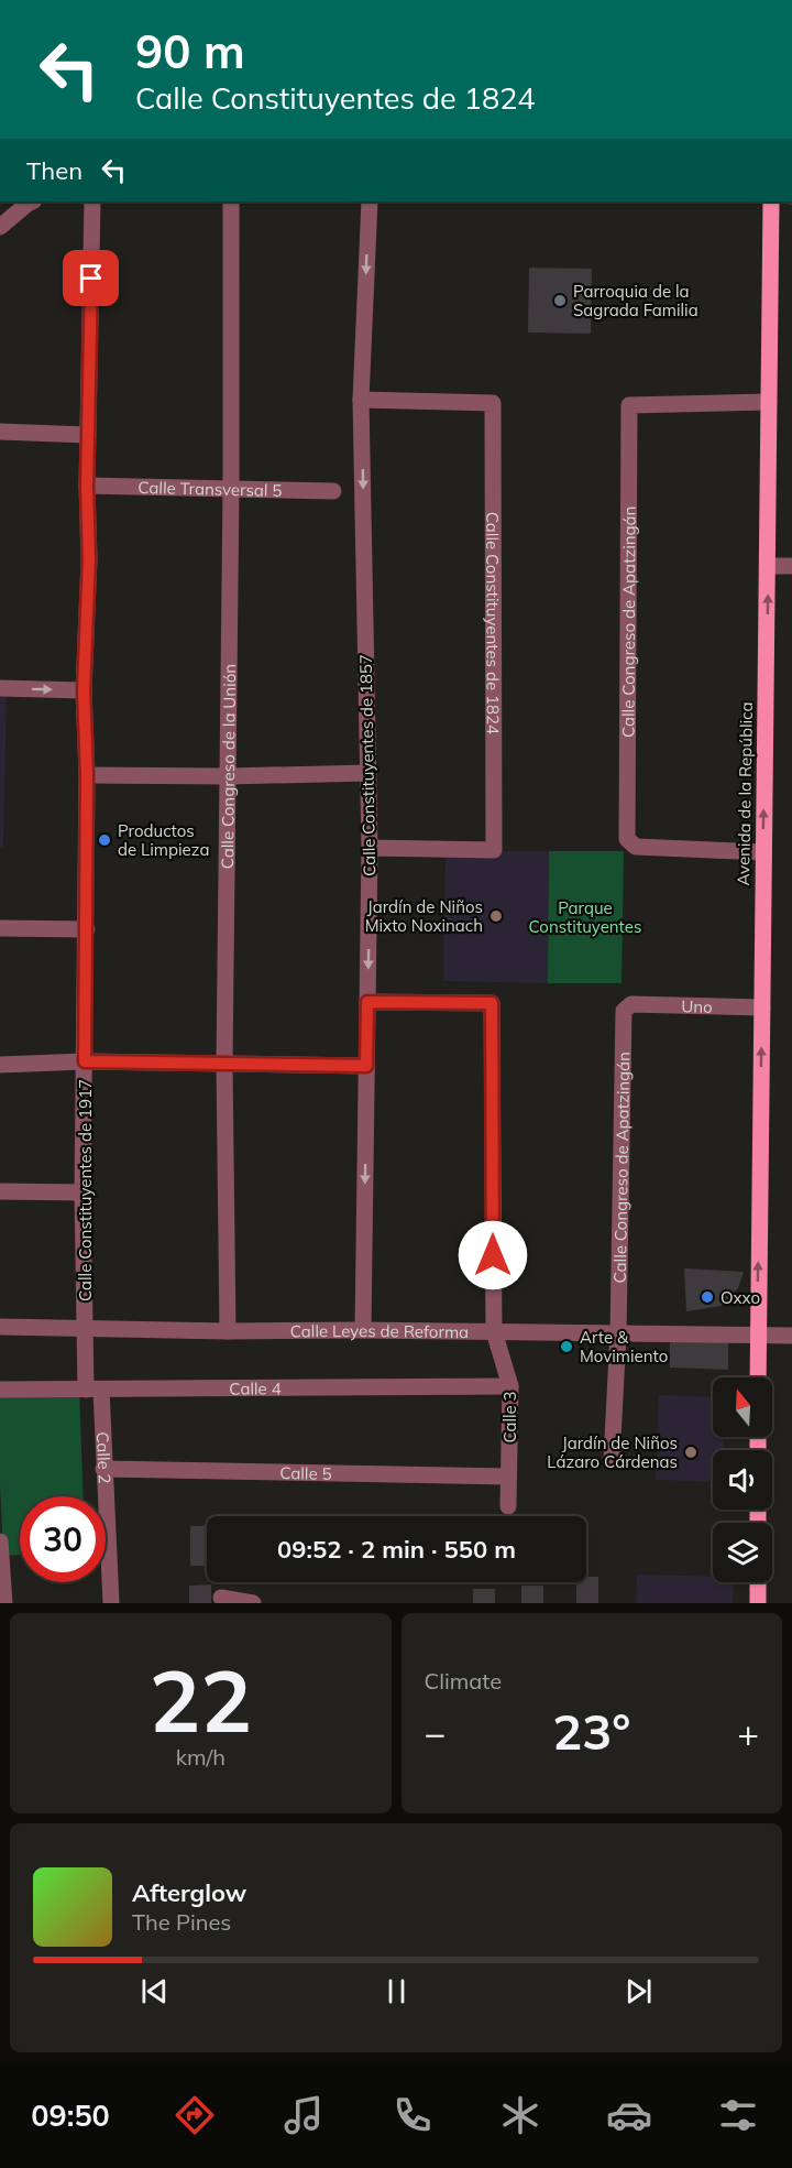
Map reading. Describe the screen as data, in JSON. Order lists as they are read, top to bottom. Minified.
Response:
{"streets":{"main road":["Avenida de la República"],"street":["Calle Transversal 5","Calle Congreso de Apatzingán","Calle Constituyentes de 1824","Calle Congreso de la Unión","Calle Constituyentes de 1857","Uno","Calle Constituyentes de 1917","Calle Leyes de Reforma","Calle 4","Calle 3","Calle 2","Calle 5"]},"crossings":[["Calle Transversal 5","Calle Congreso de la Unión"],["Calle Transversal 5","Calle Constituyentes de 1917"],["Calle Congreso de Apatzingán","Avenida de la República"],["Calle Congreso de Apatzingán","Uno"],["Calle Congreso de Apatzingán","Calle Leyes de Reforma"],["Calle Constituyentes de 1824","Calle Constituyentes de 1857"],["Calle Congreso de la Unión","Calle Leyes de Reforma"],["Calle Constituyentes de 1857","Calle Leyes de Reforma"],["Avenida de la República","Uno"],["Avenida de la República","Calle Leyes de Reforma"],["Calle Constituyentes de 1917","Calle Leyes de Reforma"],["Calle Constituyentes de 1917","Calle 4"],["Calle Constituyentes de 1917","Calle 2"],["Calle Leyes de Reforma","Calle 3"],["Calle 4","Calle 3"],["Calle 4","Calle 2"],["Calle 3","Calle 5"],["Calle 2","Calle 5"]],"one_way":["Calle Constituyentes de 1857","Avenida de la República"],"parks":["Parque Constituyentes"],"places":["Parroquia de la Sagrada Familia","Productos de Limpieza","Jardín de Niños Mixto Noxinach","Oxxo","Arte & Movimiento","Jardín de Niños Lázaro Cárdenas"],"north":"top","page":{"turn":["90 m","Calle Constituyentes de 1824"],"then":"Then","limit":"30","trip":"09:52 · 2 min · 550 m","tile":[["22","km/h"],"Climate"],"heat":["−","23°","+"],"song":["Afterglow","The Pines"],"tabs":"09:50"}}
